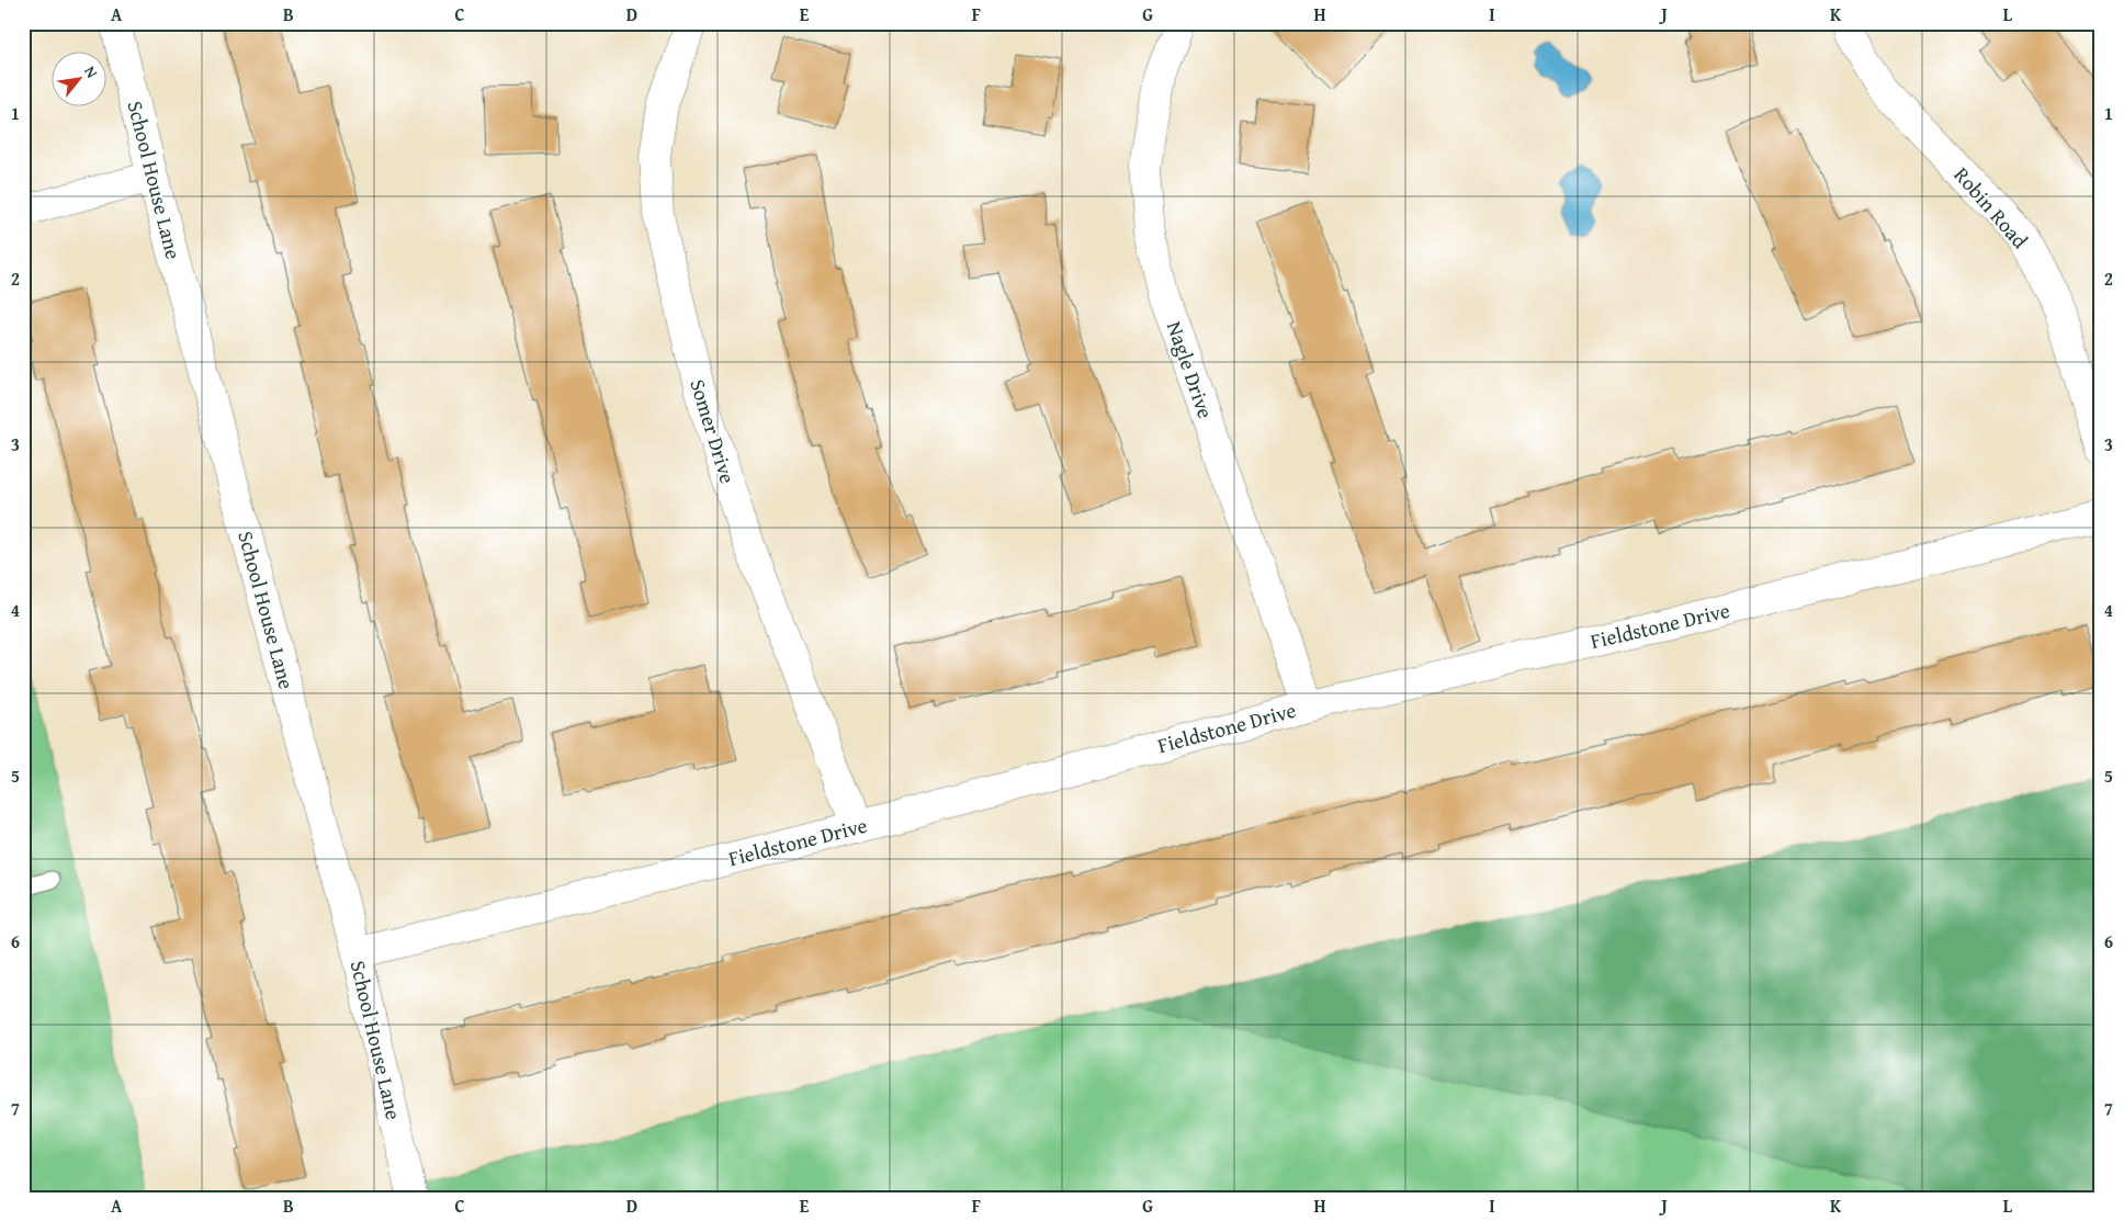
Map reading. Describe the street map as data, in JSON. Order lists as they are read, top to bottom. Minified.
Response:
{"streets":{"street":["School House Lane","Robin Road","Nagle Drive","Somer Drive","Fieldstone Drive"]},"crossings":[["School House Lane","Fieldstone Drive"],["Nagle Drive","Fieldstone Drive"],["Somer Drive","Fieldstone Drive"]],"north":"top right","grid":{"columns":["A","B","C","D","E","F","G","H","I","J","K","L"],"rows":["1","2","3","4","5","6","7"]}}
